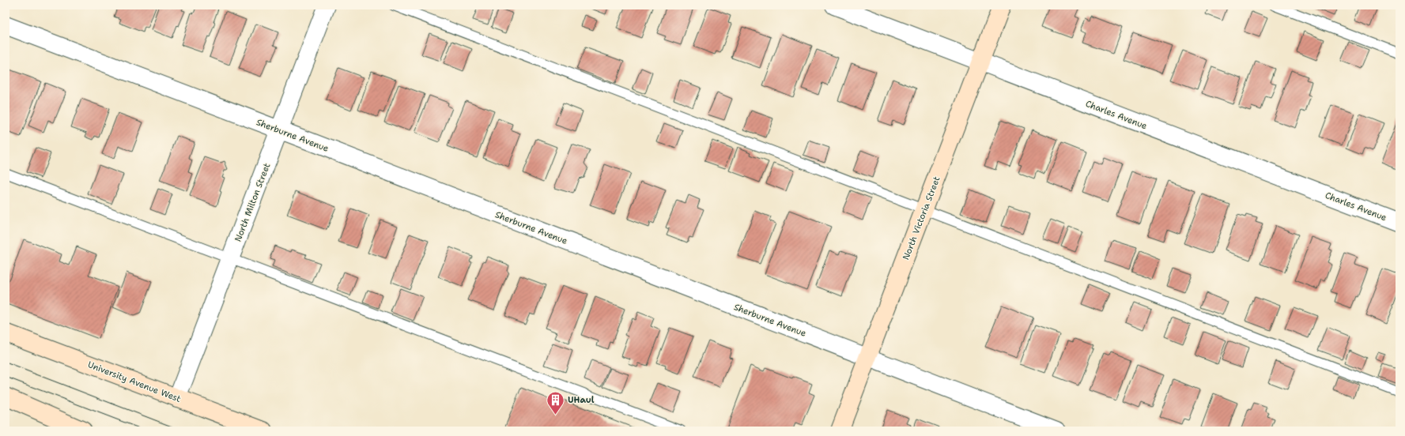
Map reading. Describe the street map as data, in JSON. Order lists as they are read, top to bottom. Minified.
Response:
{"streets":{"street":["Charles Avenue","Sherburne Avenue","North Milton Street","North Victoria Street","University Avenue West"]},"crossings":[["Charles Avenue","North Victoria Street"],["Sherburne Avenue","North Milton Street"],["Sherburne Avenue","North Victoria Street"],["North Milton Street","University Avenue West"]],"places":{"building":["UHaul"]}}
